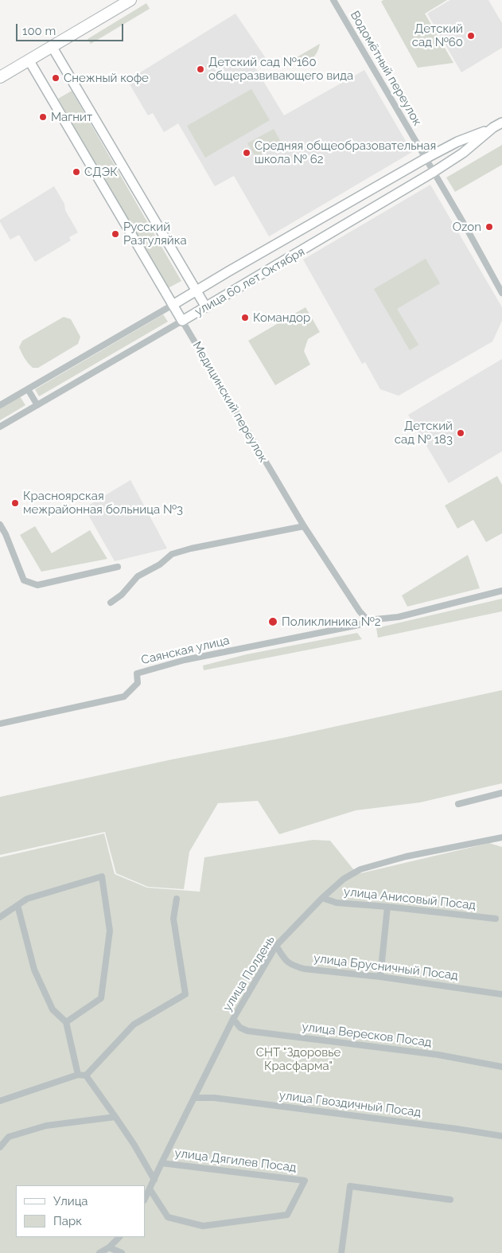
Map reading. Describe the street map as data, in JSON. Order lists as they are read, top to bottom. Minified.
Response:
{"streets":{"main road":["улица 60 лет Октября","Медицинский переулок"],"street":["Водомётный переулок","Саянская улица","улица Анисовый Посад","улица Брусничный Посад","улица Полдень","улица Вересков Посад","улица Гвоздичный Посад","улица Дягилев Посад"]},"crossings":[["Водомётный переулок","улица 60 лет Октября"],["улица 60 лет Октября","Медицинский переулок"],["Медицинский переулок","Саянская улица"],["улица Анисовый Посад","улица Полдень"],["улица Брусничный Посад","улица Полдень"],["улица Полдень","улица Вересков Посад"],["улица Полдень","улица Гвоздичный Посад"],["улица Полдень","улица Дягилев Посад"]],"parks":["СНТ \"Здоровье Красфарма\""],"places":["Детский сад №60","Детский сад №160 общеразвивающего вида","Снежный кофе","Магнит","Средняя общеобразовательная школа № 62","СДЭК","Ozon","Русский Разгуляйка","Командор","Детский сад № 183","Красноярская межрайонная больница №3","Поликлиника №2"],"legend":["Улица","Парк"],"scale_bar":"100 m"}
